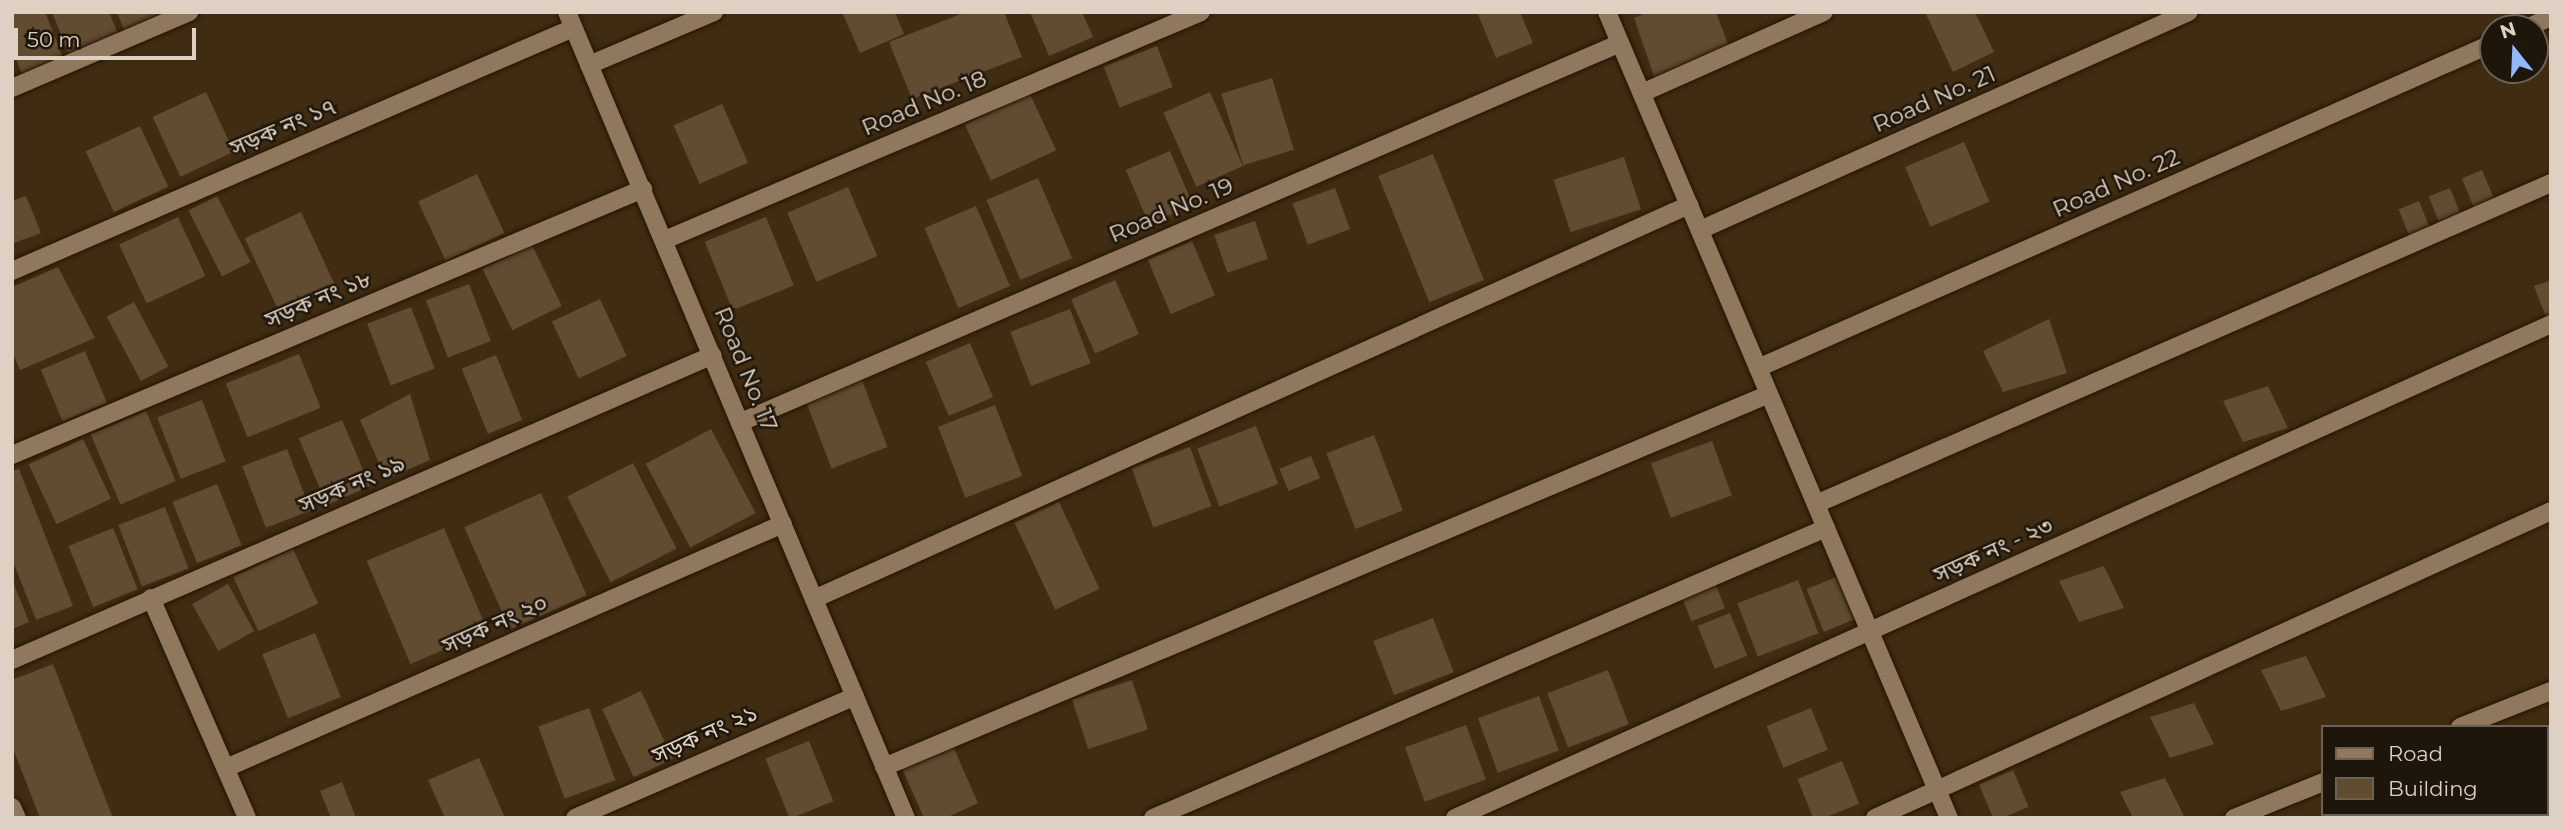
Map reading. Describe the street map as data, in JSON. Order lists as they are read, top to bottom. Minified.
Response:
{"streets":{"street":["Road No. 21","Road No. 18","সড়ক নং ১৭","Road No. 22","Road No. 19","সড়ক নং ১৮","Road No. 17","সড়ক নং ১৯","সড়ক নং - ২৩","সড়ক নং ২০","সড়ক নং ২১"]},"crossings":[["Road No. 18","Road No. 17"],["সড়ক নং ১৭","Road No. 17"],["Road No. 19","Road No. 17"],["সড়ক নং ১৮","Road No. 17"],["Road No. 17","সড়ক নং ১৯"],["Road No. 17","সড়ক নং ২০"],["Road No. 17","সড়ক নং ২১"]],"legend":["Road","Building"],"scale_bar":"50 m","north":"top"}
